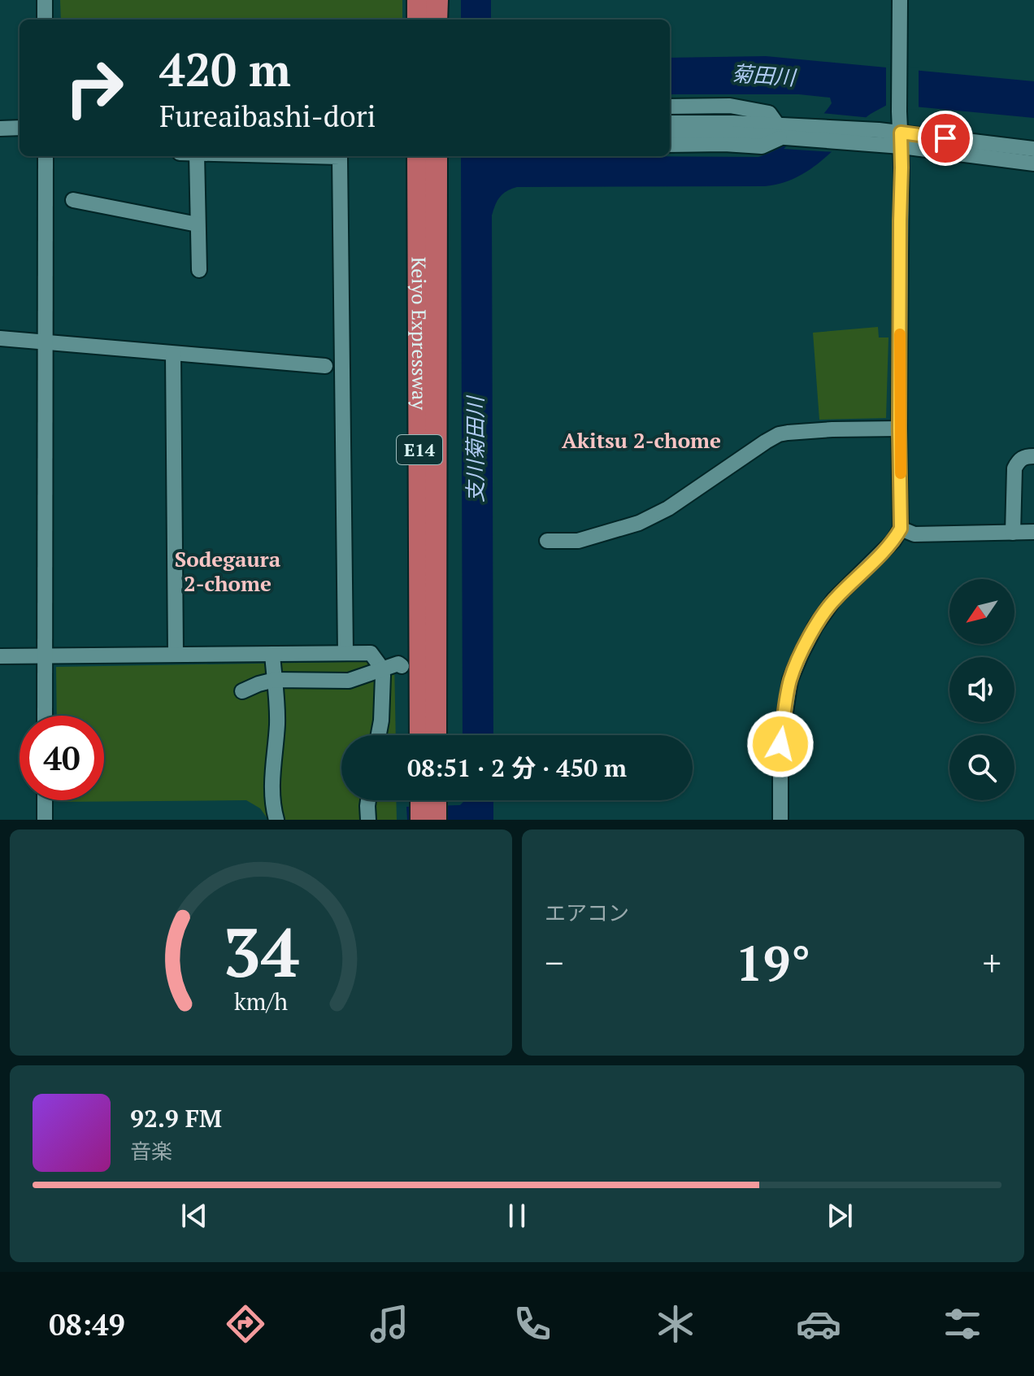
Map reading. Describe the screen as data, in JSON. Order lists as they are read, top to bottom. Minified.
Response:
{"streets":{"highway":["Keiyo Expressway","E14"]},"districts":["Akitsu 2-chome","Sodegaura 2-chome"],"water":["菊田川","支川菊田川"],"north":"bottom left","page":{"turn":["420 m","Fureaibashi-dori"],"limit":"40","trip":"08:51 · 2 分 · 450 m","tile":"エアコン","heat":["−","19°","+"],"song":["92.9 FM","音楽"],"tabs":"08:49","gauge":["34","km/h"]}}
